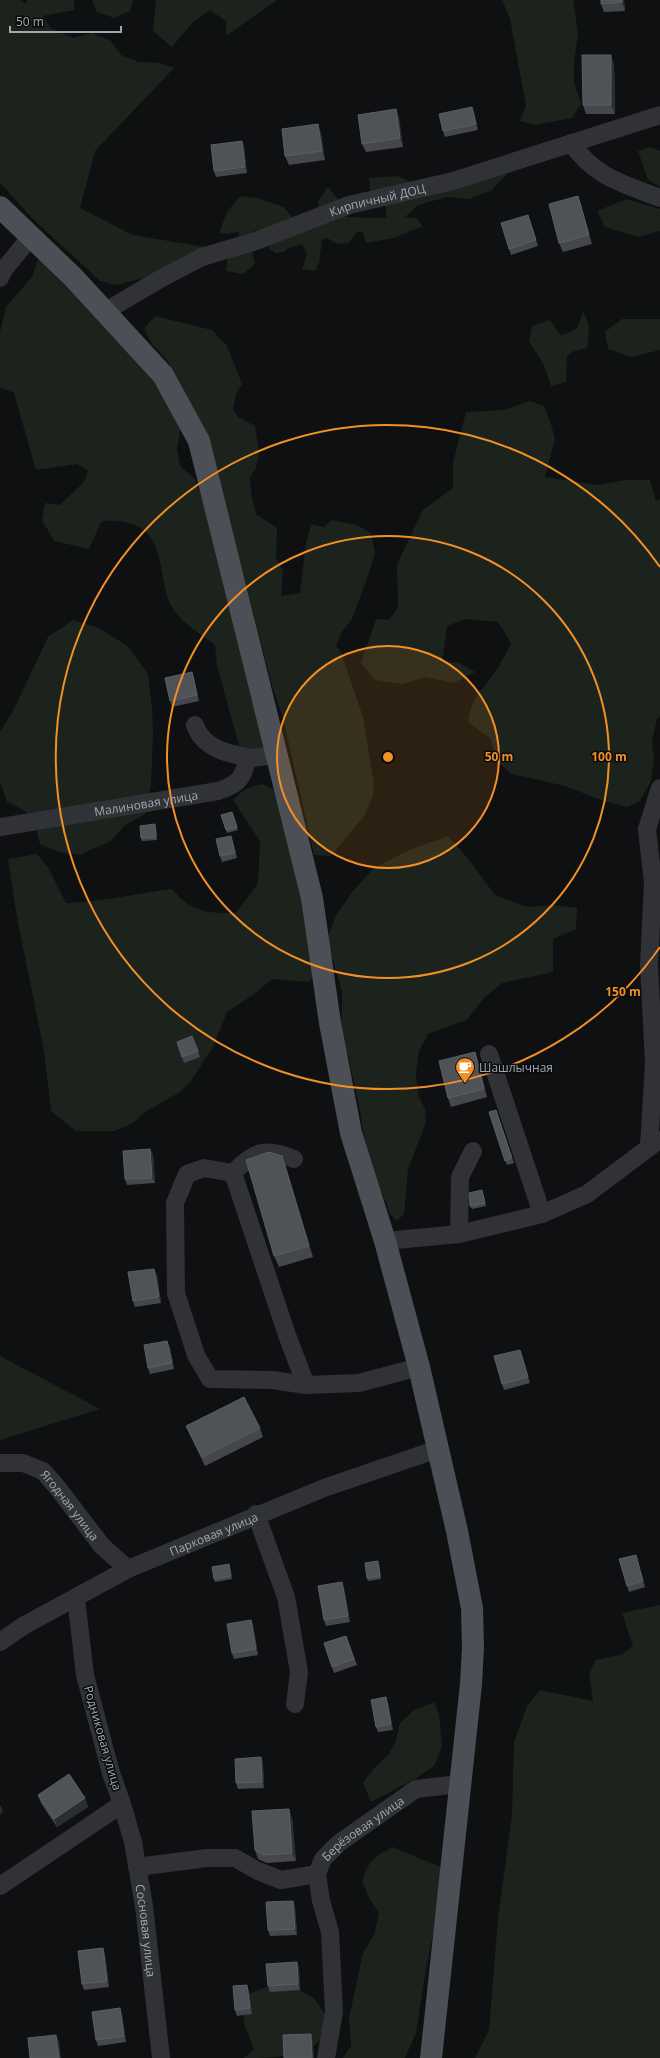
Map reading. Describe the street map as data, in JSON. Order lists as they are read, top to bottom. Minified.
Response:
{"streets":{"street":["Кирпичный ДОЦ","Малиновая улица","Ягодная улица","Парковая улица","Родниковая улица","Берёзовая улица","Сосновая улица"]},"crossings":[["Ягодная улица","Парковая улица"],["Парковая улица","Родниковая улица"],["Родниковая улица","Сосновая улица"]],"places":{"cafe":["Шашлычная"]},"scale_bar":"50 m","rings":["50 m","100 m","150 m"]}
